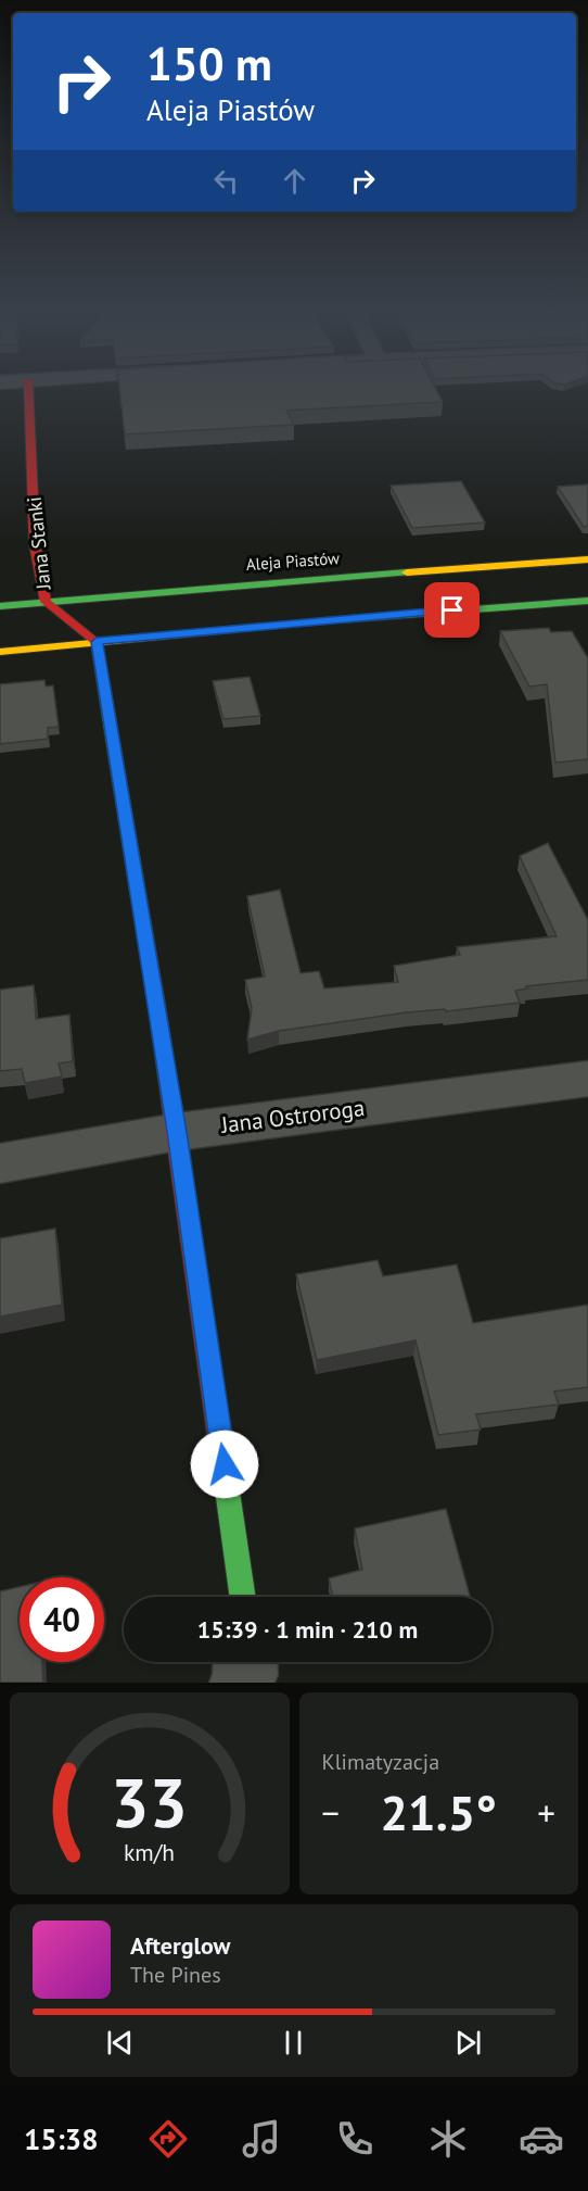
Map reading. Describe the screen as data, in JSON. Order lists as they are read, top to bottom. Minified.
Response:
{"streets":{"street":["Jana Stanki","Aleja Piastów","Jana Ostroroga"]},"crossings":[["Jana Stanki","Aleja Piastów"]],"page":{"turn":["150 m","Aleja Piastów"],"limit":"40","trip":"15:39 · 1 min · 210 m","tile":"Klimatyzacja","heat":["−","21.5°","+"],"song":["Afterglow","The Pines"],"tabs":"15:38","gauge":["33","km/h"]}}
